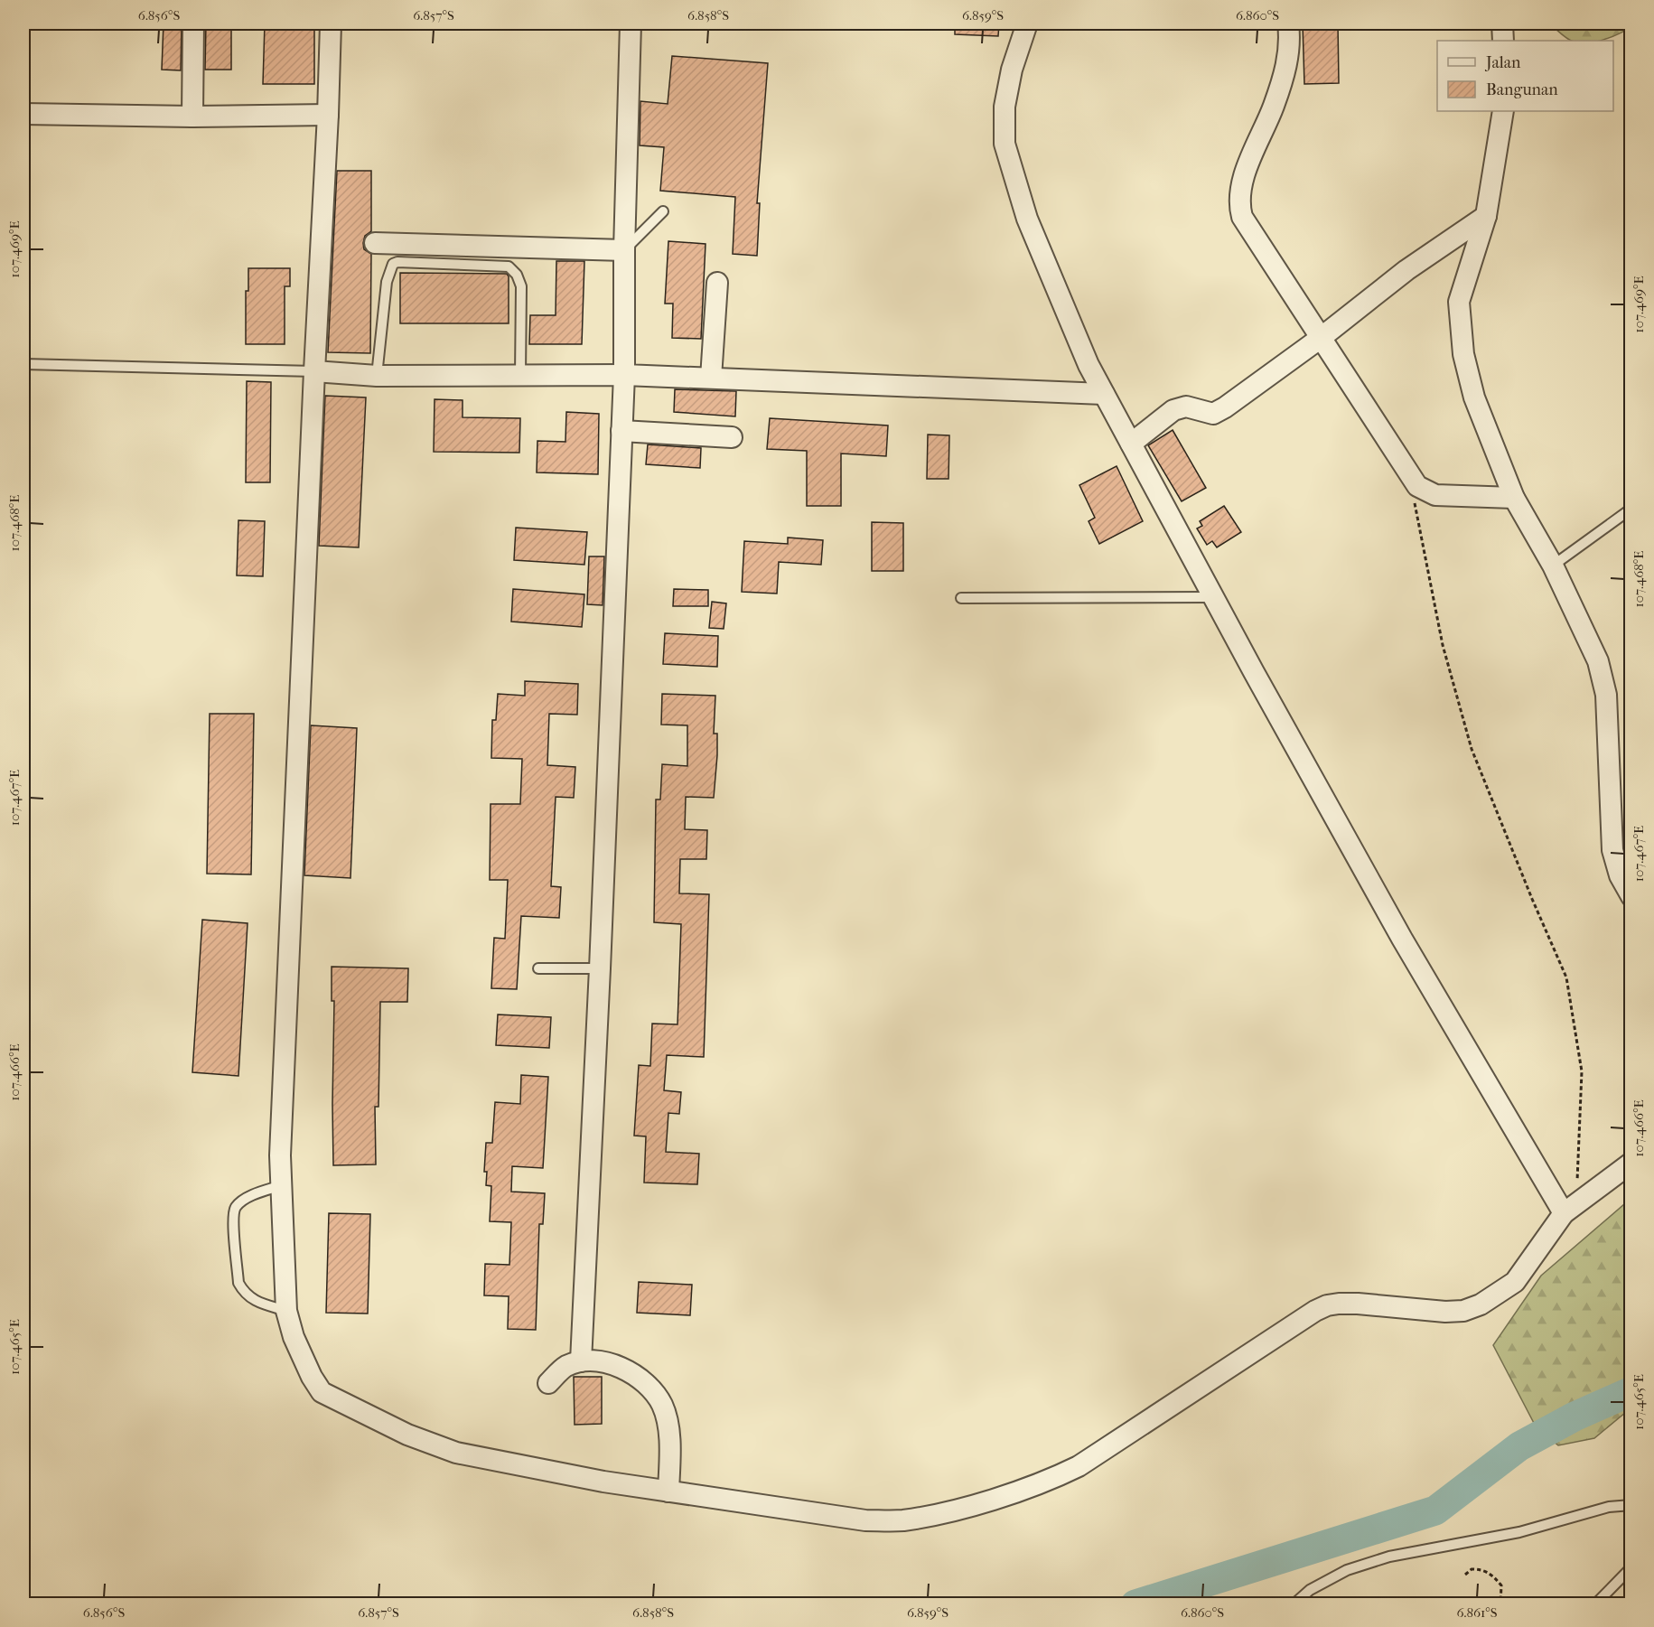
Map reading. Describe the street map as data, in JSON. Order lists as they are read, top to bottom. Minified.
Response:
{"legend":["Jalan","Bangunan"],"coordinates":["6.856°S","6.857°S","6.858°S","6.859°S","6.860°S","107.469°E","107.468°E","107.467°E","107.466°E","107.465°E","6.861°S"]}
